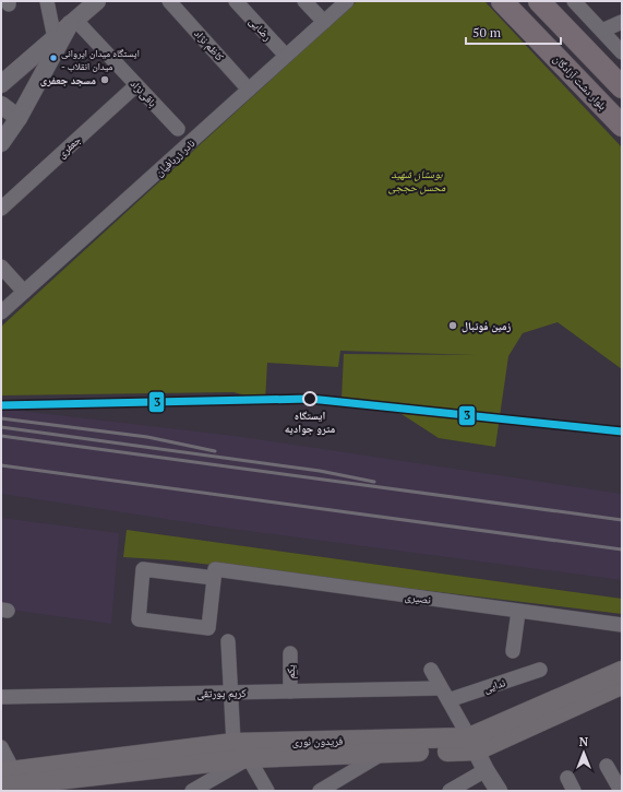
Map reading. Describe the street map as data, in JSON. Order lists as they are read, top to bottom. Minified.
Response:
{"streets":{"main road":["بلوار دشت آزادگان","فریدون نوری"],"street":["رضایی","کاظم نژاد","باقی‌نژاد","جعفری","نادر زربافیان","نصیری","یکم","ندایی","کریم پورتقی"]},"crossings":[["رضایی","نادر زربافیان"],["کاظم نژاد","نادر زربافیان"],["باقی‌نژاد","جعفری"],["یکم","کریم پورتقی"],["ندایی","کریم پورتقی"]],"parks":["بوستان شهید محسن حججی"],"places":["ایستگاه میدان ایروانی - میدان انقلاب","مسجد جعفری","زمین فوتبال","ایستگاه مترو جوادیه"],"lines":["transit line 3"],"scale_bar":"50 m","north":"top"}
